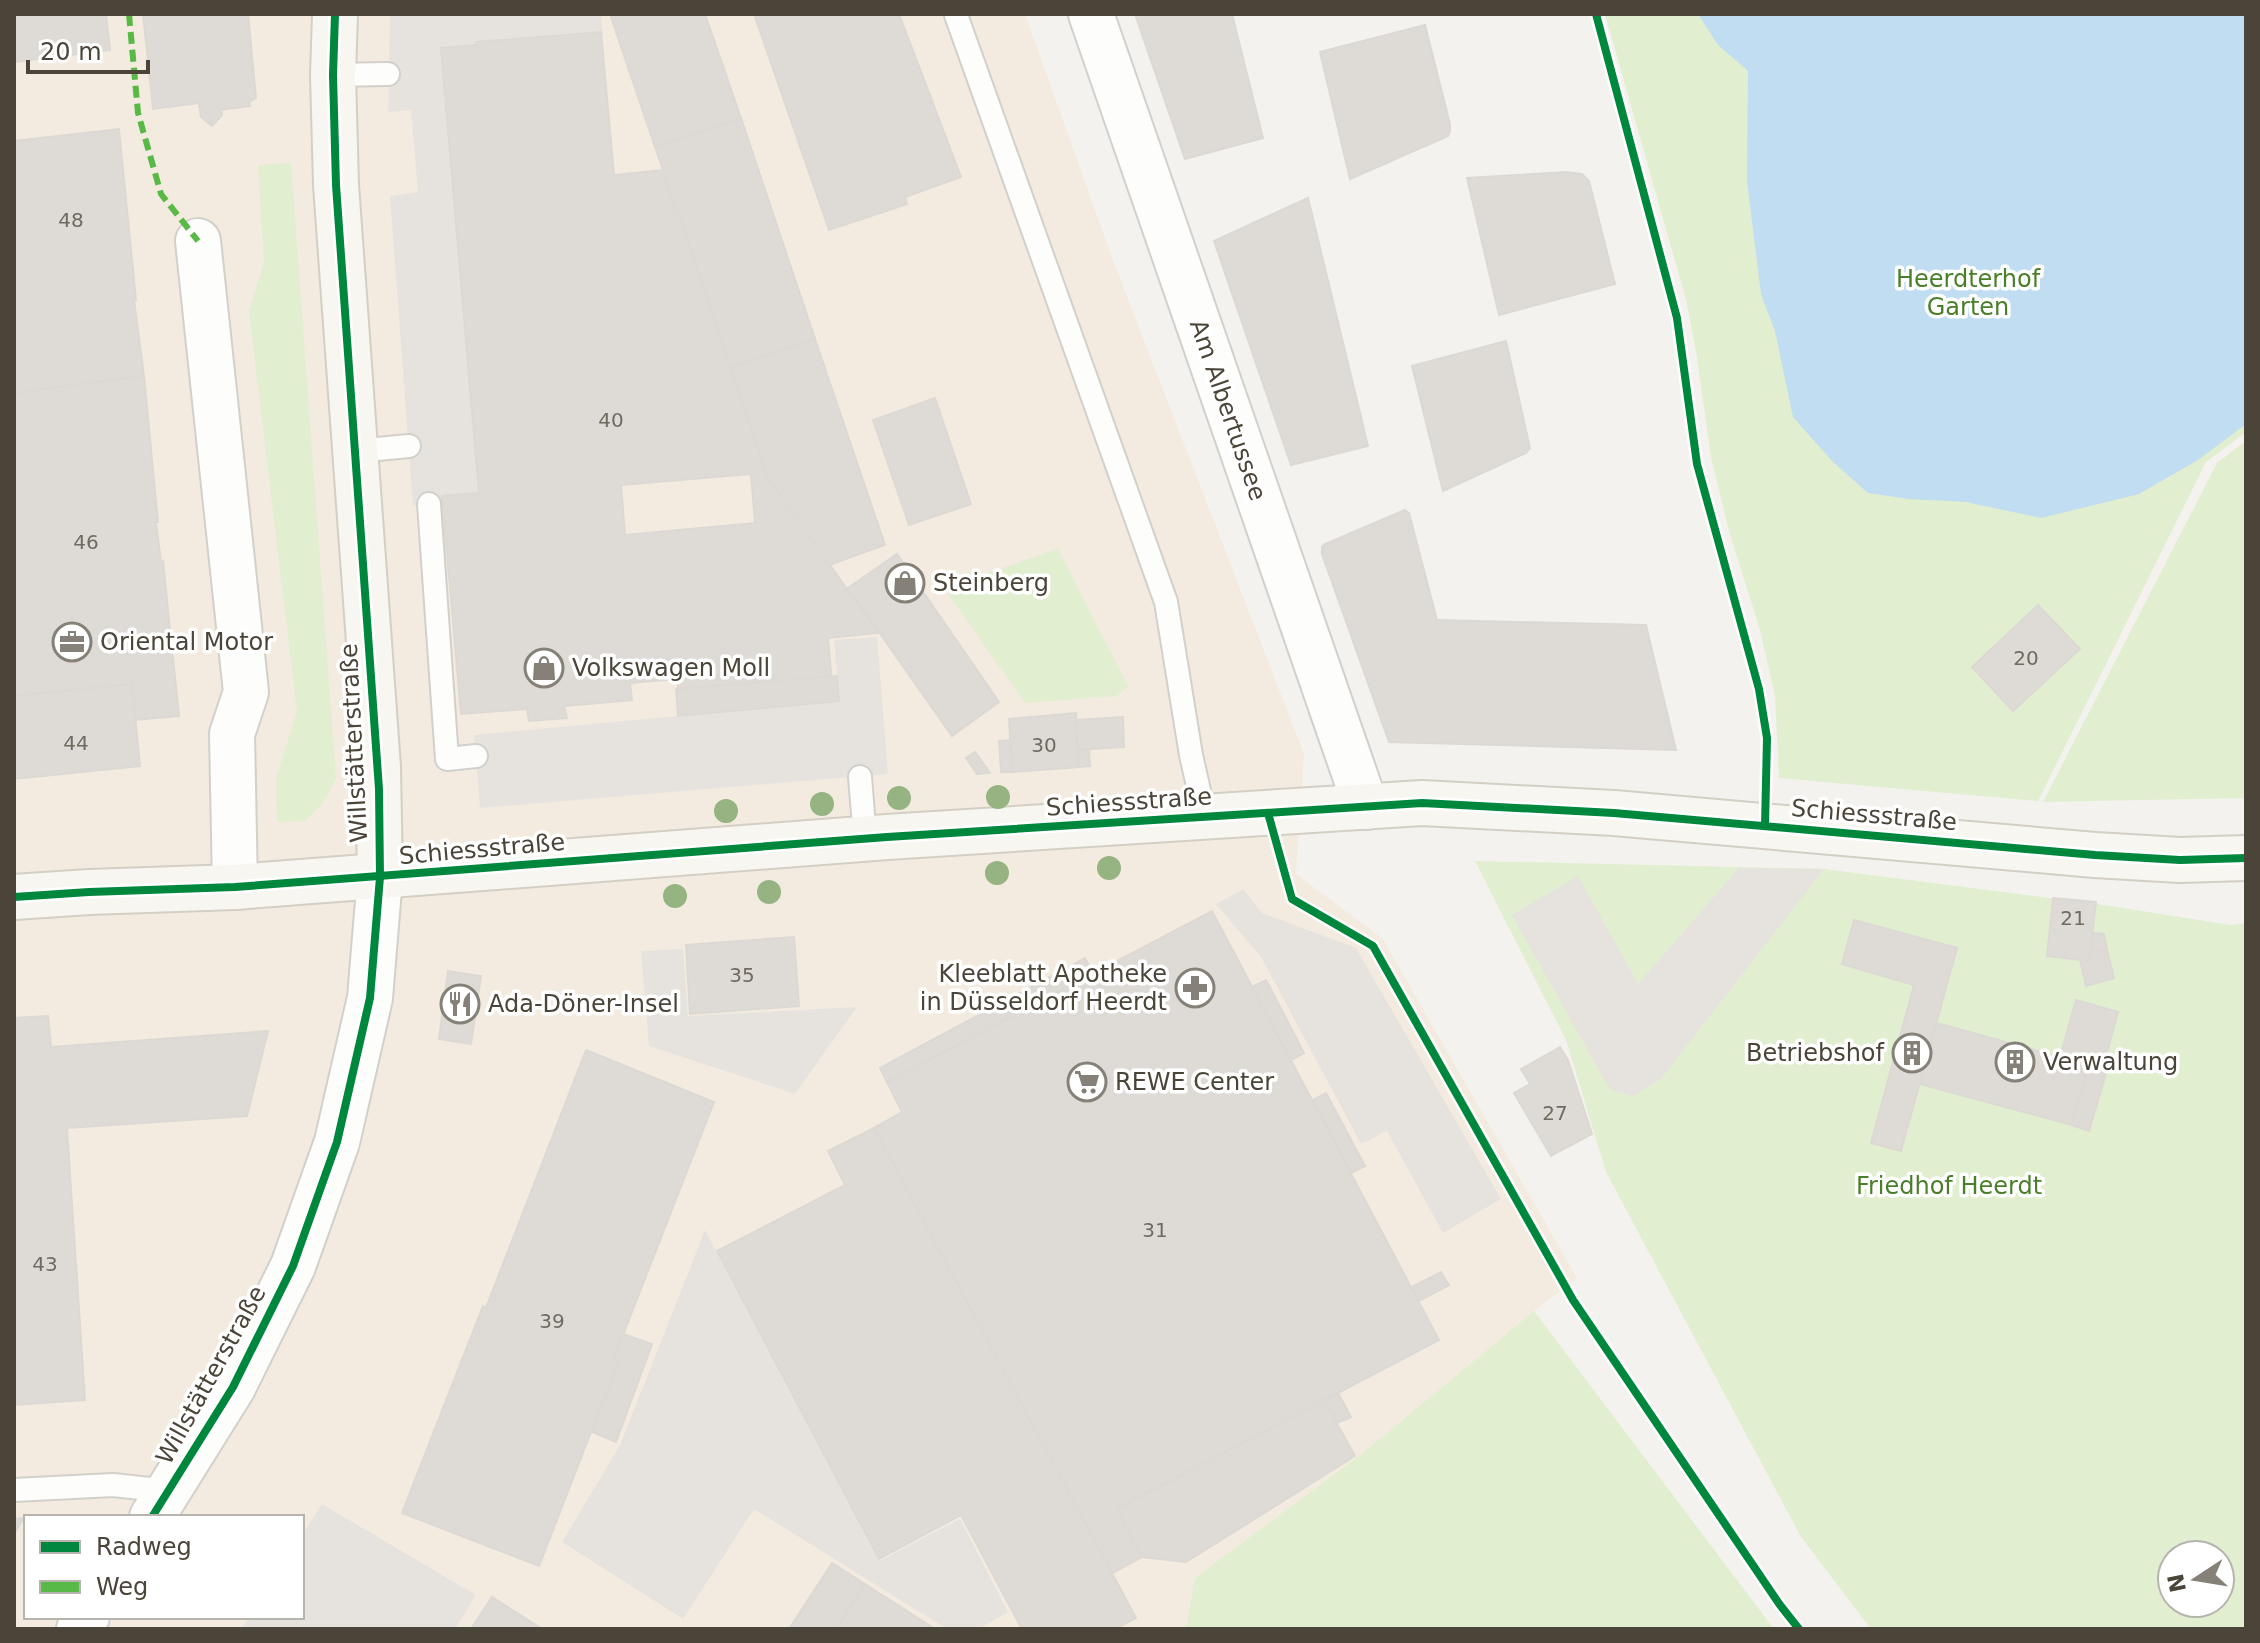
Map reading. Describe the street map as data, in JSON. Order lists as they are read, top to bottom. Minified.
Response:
{"streets":{"street":["Am Albertussee","Willstätterstraße","Schiessstraße"]},"crossings":[["Am Albertussee","Schiessstraße"],["Willstätterstraße","Schiessstraße"]],"parks":["Heerdterhof Garten","Friedhof Heerdt"],"places":{"shop":["Steinberg","Volkswagen Moll"],"office":["Oriental Motor"],"pharmacy":["Kleeblatt Apotheke in Düsseldorf Heerdt"],"restaurant":["Ada-Döner-Insel"],"building":["Betriebshof","Verwaltung"],"supermarket":["REWE Center"]},"house_numbers":["48","40","46","20","44","30","21","35","27","31","43","39"],"legend":["Radweg","Weg"],"scale_bar":"20 m","north":"left"}
